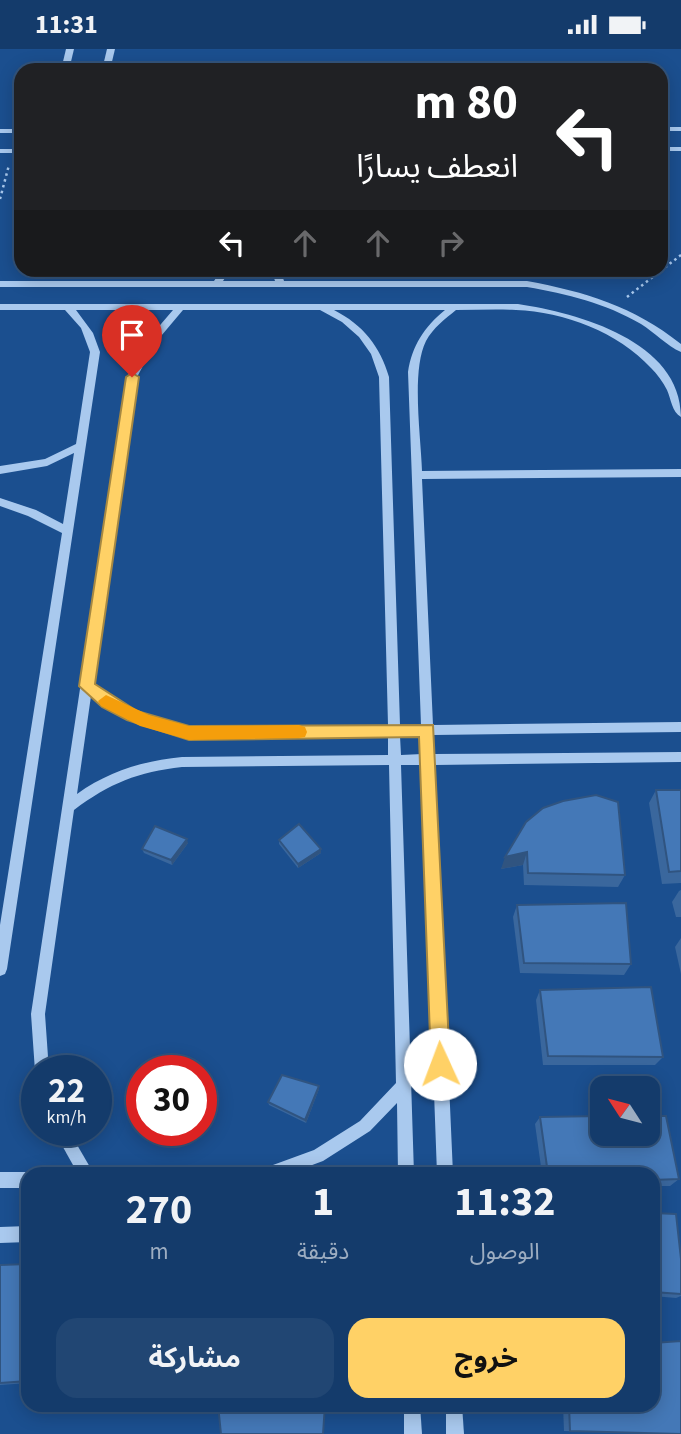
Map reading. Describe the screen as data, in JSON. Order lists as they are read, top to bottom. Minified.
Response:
{"north":"top left","page":{"status":"11:31","turn":["80 m","انعطف يسارًا"],"speed":"22 km/h","limit":"30","eta":["11:32","الوصول","1","دقيقة","270","m"],"buttons":["خروج","مشاركة"]}}
